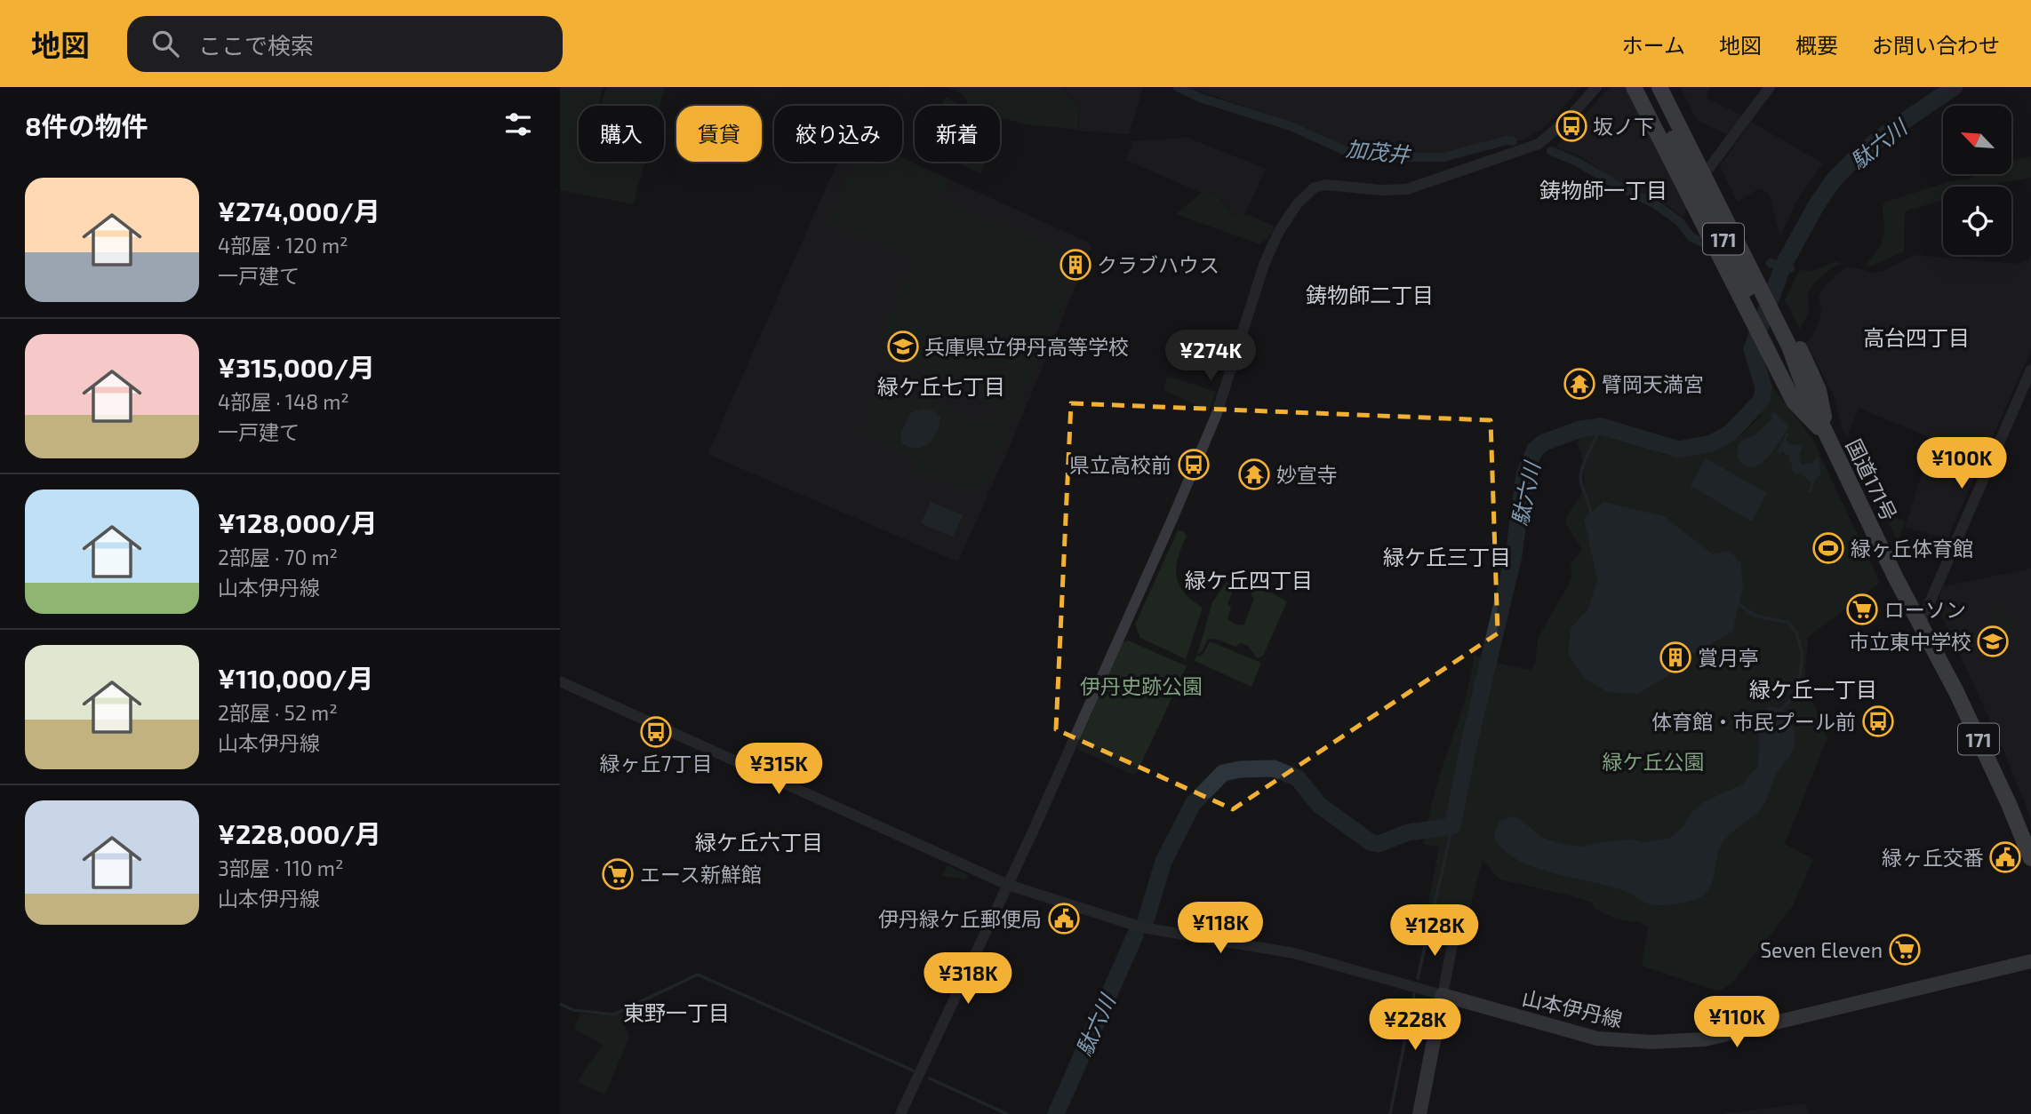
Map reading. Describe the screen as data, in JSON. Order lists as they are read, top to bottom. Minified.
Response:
{"streets":{"highway":["171","国道171号"],"main road":["山本伊丹線"]},"crossings":[["171","国道171号"]],"districts":["鋳物師一丁目","鋳物師二丁目","高台四丁目","緑ケ丘七丁目","緑ケ丘三丁目","緑ケ丘四丁目","緑ケ丘一丁目","緑ケ丘六丁目","東野一丁目"],"water":["駄六川","加茂井"],"parks":["伊丹史跡公園","緑ケ丘公園"],"places":{"bus stop":["坂ノ下","県立高校前","体育館・市民プール前","緑ヶ丘7丁目"],"building":["クラブハウス","賞月亭"],"school or university":["兵庫県立伊丹高等学校","市立東中学校"],"temple":["臂岡天満宮","妙宣寺"],"sports":["緑ヶ丘体育館"],"supermarket":["ローソン","エース新鮮館","Seven Eleven"],"public building":["緑ヶ丘交番","伊丹緑ケ丘郵便局"]},"north":"top left","page":{"header":"地図","search":"ここで検索","nav":["ホーム","地図","概要","お問い合わせ"],"heading":"8件の物件","chip":["購入","賃貸","絞り込み","新着"],"list":[{"name":"¥274,000/月","note":"4部屋 · 120 m² · 一戸建て"},{"name":"¥315,000/月","note":"4部屋 · 148 m² · 一戸建て"},{"name":"¥128,000/月","note":"2部屋 · 70 m² · 山本伊丹線"},{"name":"¥110,000/月","note":"2部屋 · 52 m² · 山本伊丹線"},{"name":"¥228,000/月","note":"3部屋 · 110 m² · 山本伊丹線"}],"price":["¥274K","¥100K","¥315K","¥118K","¥128K","¥318K","¥110K","¥228K"]}}
